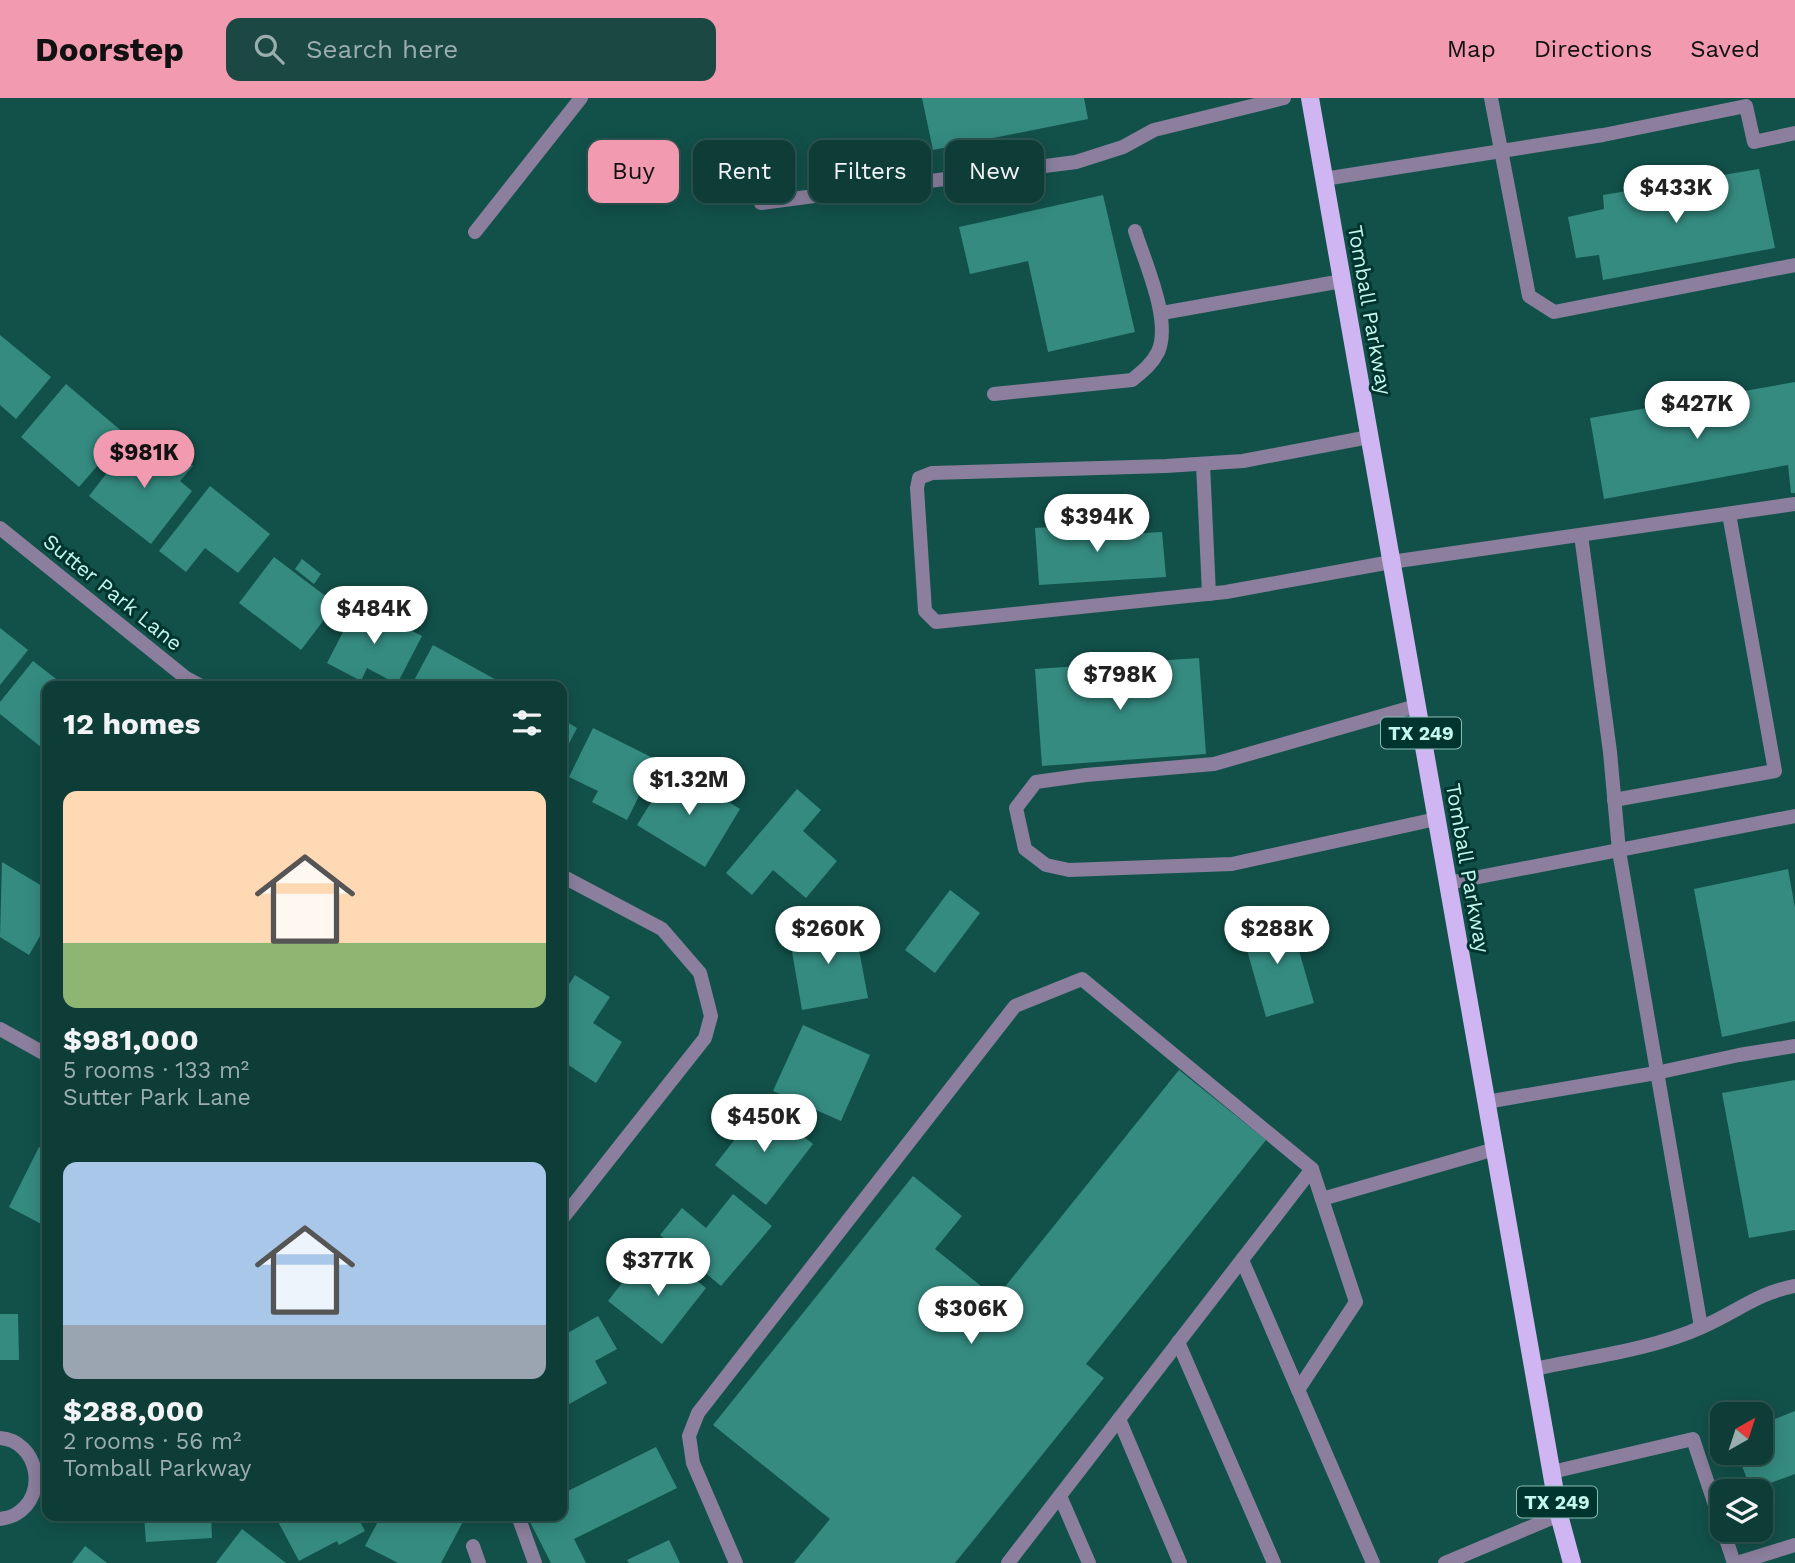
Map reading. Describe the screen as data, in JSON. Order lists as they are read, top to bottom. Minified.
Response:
{"streets":{"main road":["Tomball Parkway","TX 249"],"street":["Sutter Park Lane"]},"north":"top right","page":{"header":"Doorstep","search":"Search here","nav":["Map","Directions","Saved"],"chip":["Buy","Rent","Filters","New"],"price":["$433K","$427K","$981K","$394K","$484K","$798K","$1.32M","$260K","$288K","$450K","$377K","$306K"],"heading":"12 homes","list":[{"name":"$981,000","note":"5 rooms · 133 m² · Sutter Park Lane"},{"name":"$288,000","note":"2 rooms · 56 m² · Tomball Parkway"}]}}
